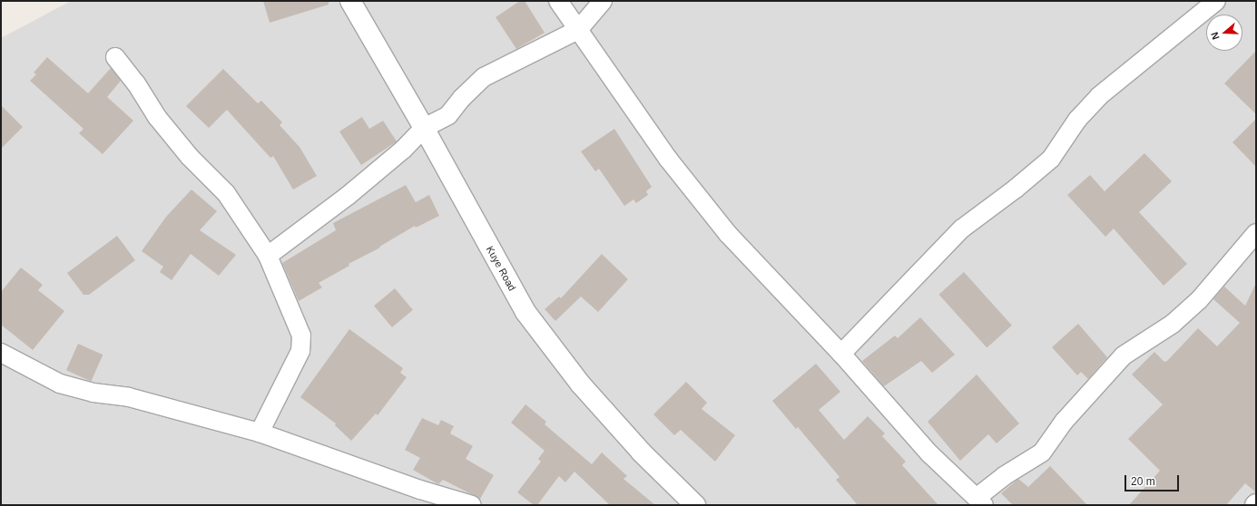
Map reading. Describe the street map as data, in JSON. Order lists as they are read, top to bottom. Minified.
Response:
{"streets":{"street":["Kuye Road"]},"scale_bar":"20 m","north":"left"}
